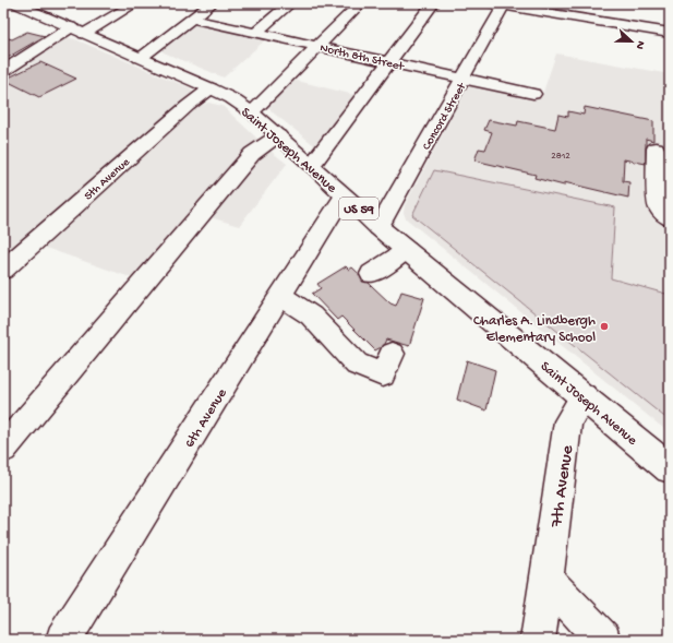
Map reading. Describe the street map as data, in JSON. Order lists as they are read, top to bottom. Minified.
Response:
{"streets":{"street":["North 8th Street","Concord Street","Saint Joseph Avenue","5th Avenue","US 59","6th Avenue","7th Avenue"]},"crossings":[["North 8th Street","Concord Street"],["Concord Street","Saint Joseph Avenue"],["Saint Joseph Avenue","5th Avenue"],["Saint Joseph Avenue","6th Avenue"],["Saint Joseph Avenue","7th Avenue"]],"places":["Charles A. Lindbergh Elementary School"],"house_numbers":["2812"],"north":"right"}
